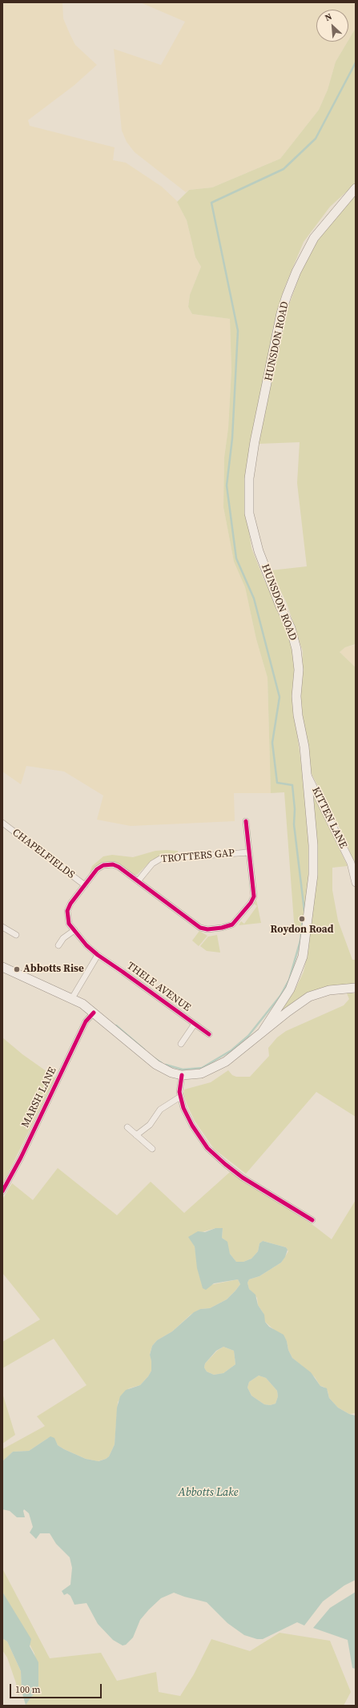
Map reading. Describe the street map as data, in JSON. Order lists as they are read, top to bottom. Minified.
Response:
{"streets":{"main road":["HUNSDON ROAD"],"street":["KITTEN LANE","CHAPELFIELDS","TROTTERS GAP","THELE AVENUE","MARSH LANE"]},"crossings":[["HUNSDON ROAD","KITTEN LANE"],["CHAPELFIELDS","THELE AVENUE"],["TROTTERS GAP","THELE AVENUE"]],"water":["Abbotts Lake"],"places":["Roydon Road","Abbotts Rise"],"scale_bar":"100 m","north":"top left"}
